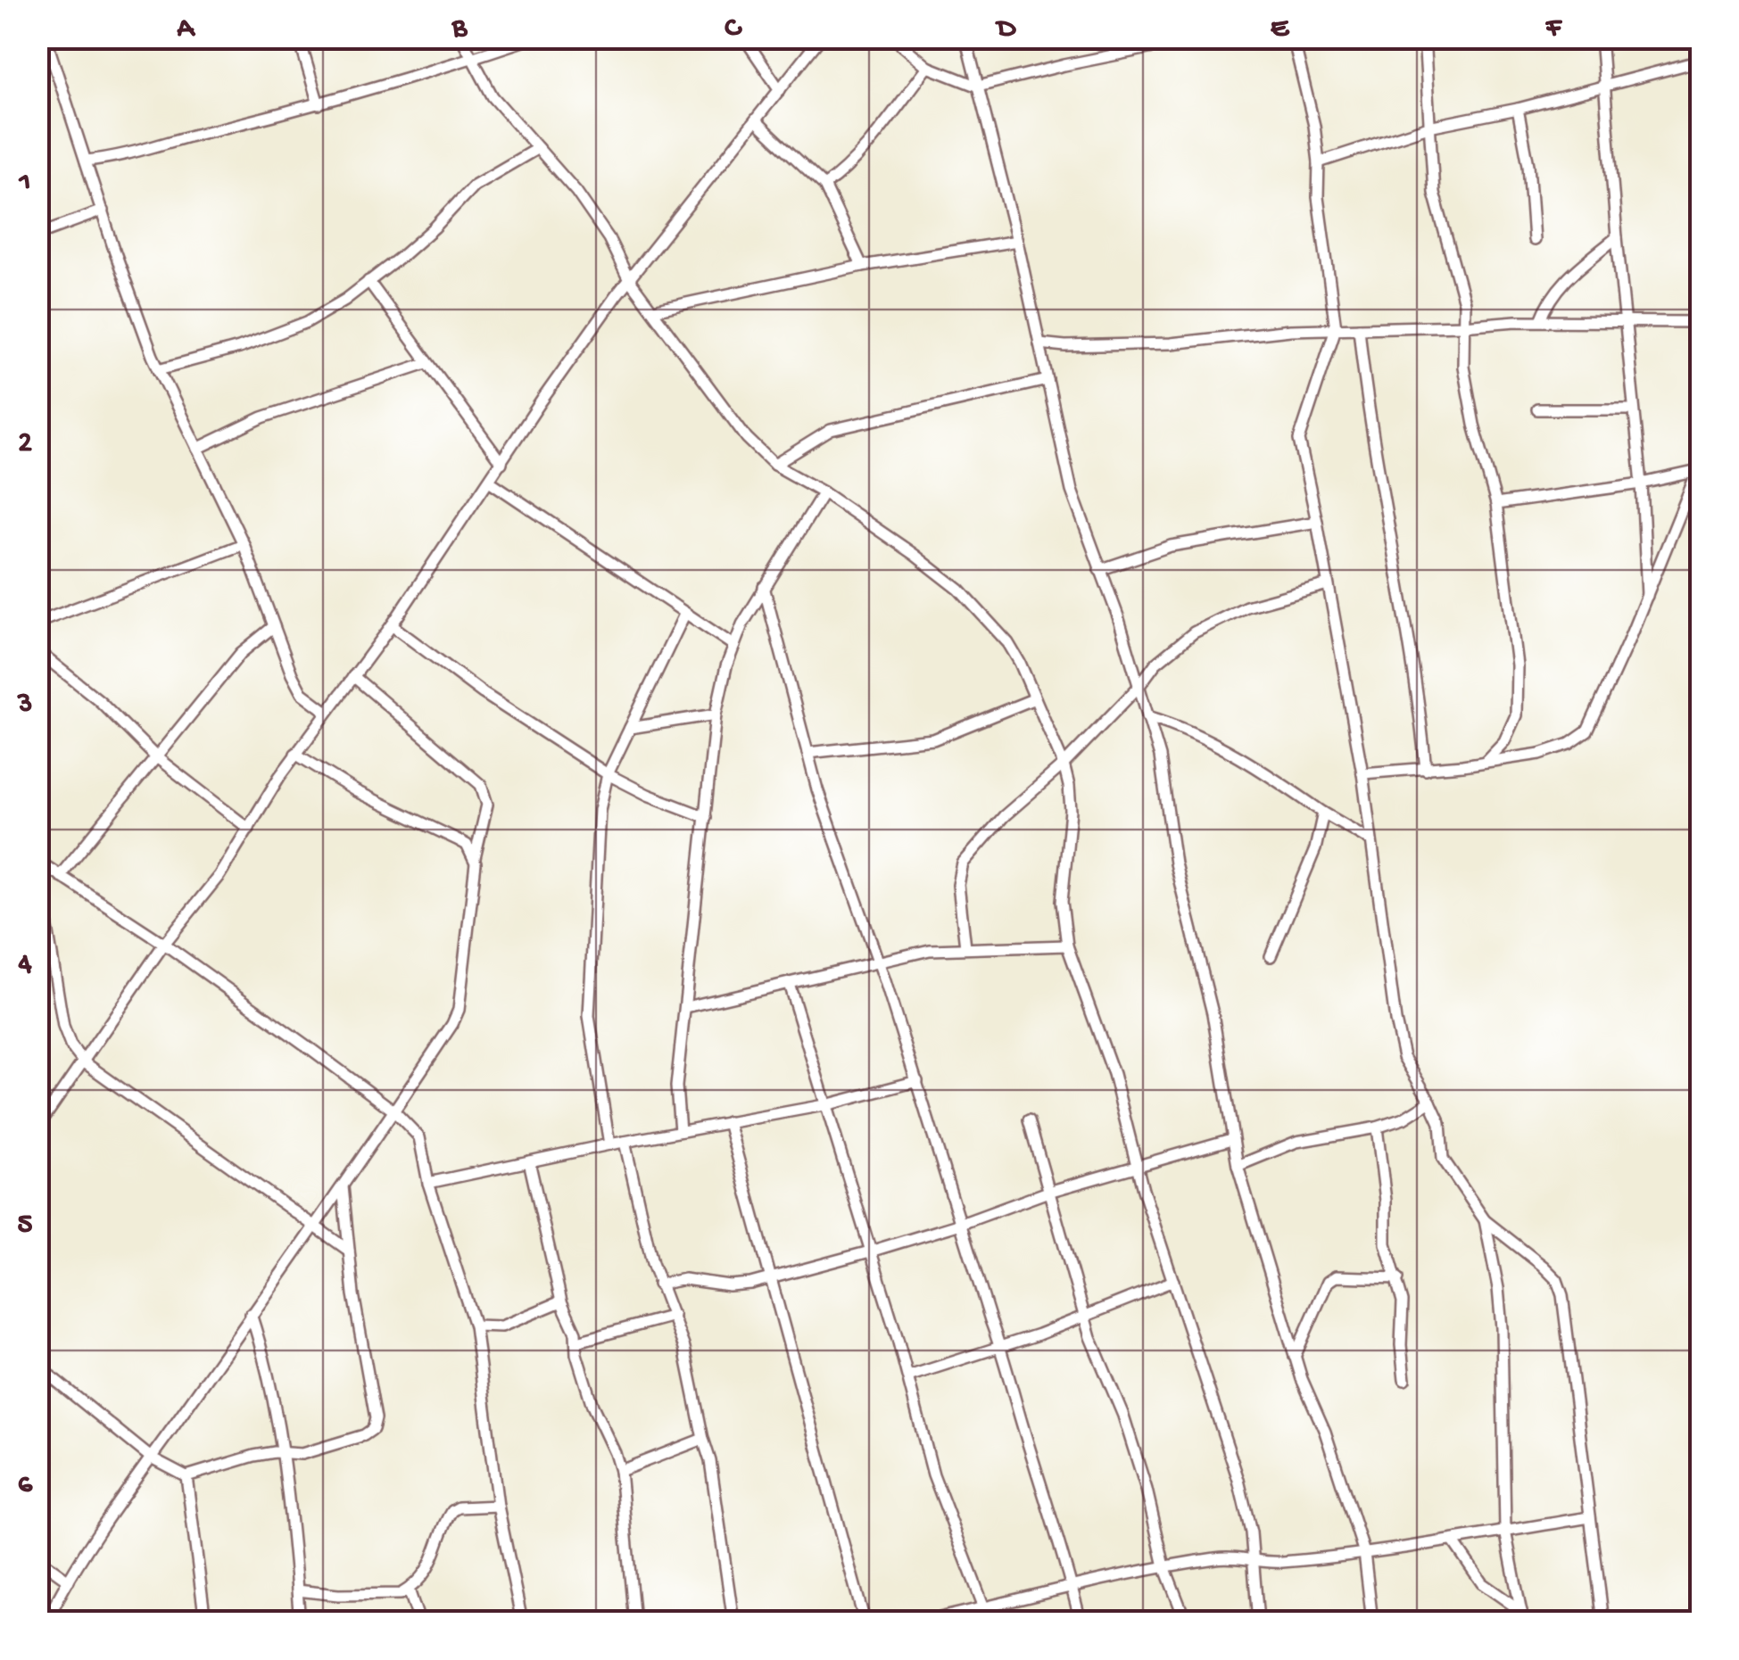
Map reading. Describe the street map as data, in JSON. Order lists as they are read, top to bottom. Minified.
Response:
{"grid":{"columns":["A","B","C","D","E","F"],"rows":["1","2","3","4","5","6"]}}
